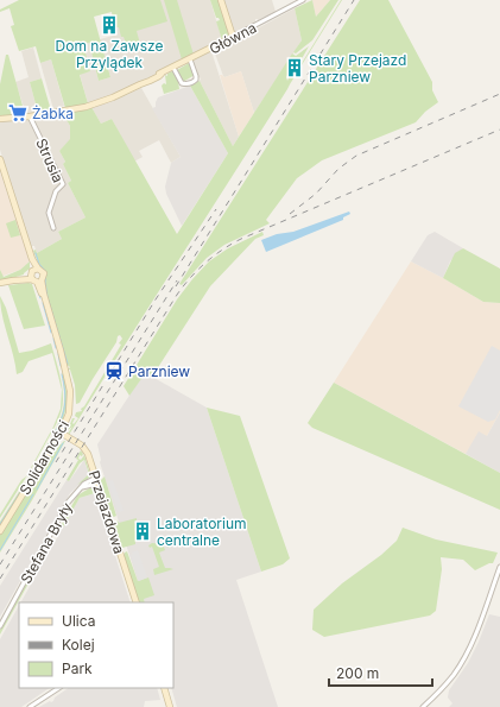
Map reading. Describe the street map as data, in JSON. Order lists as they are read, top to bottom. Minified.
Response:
{"streets":{"street":["Główna","Strusia","Solidarności","Przejazdowa","Stefana Bryły"]},"crossings":[["Główna","Strusia"],["Solidarności","Przejazdowa"],["Przejazdowa","Stefana Bryły"]],"places":{"building":["Dom na Zawsze Przylądek","Stary Przejazd Parzniew","Laboratorium centralne"],"supermarket":["Żabka"],"station":["Parzniew"]},"legend":["Ulica","Kolej","Park"],"scale_bar":"200 m"}
